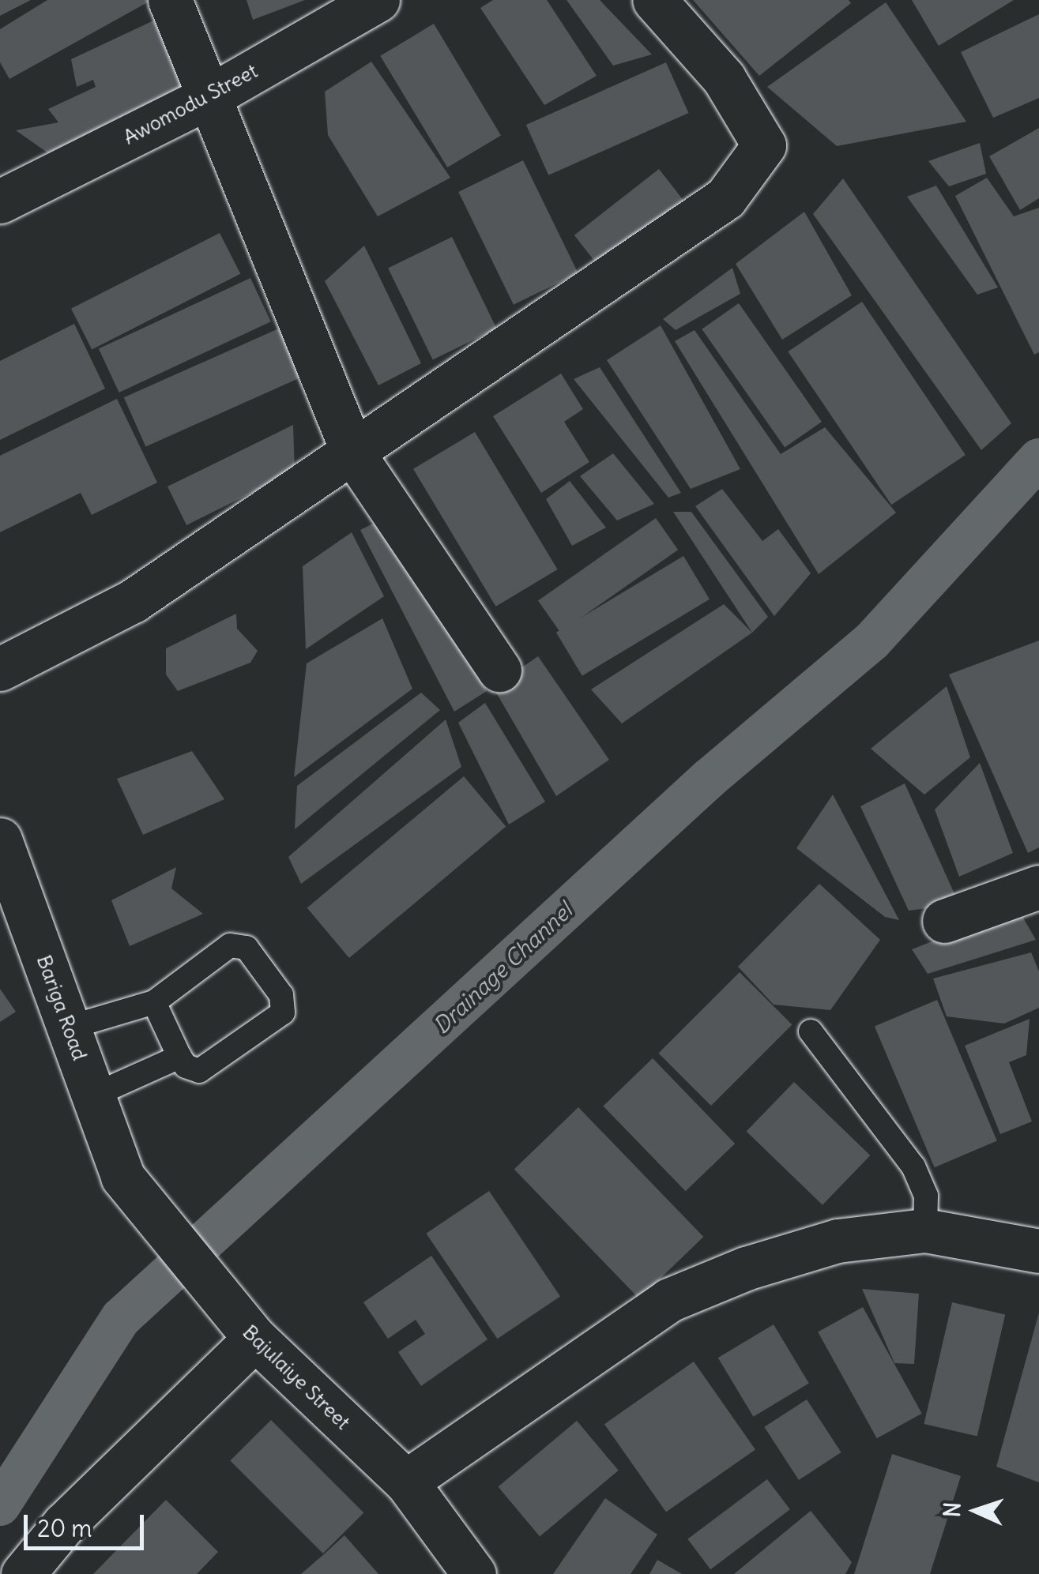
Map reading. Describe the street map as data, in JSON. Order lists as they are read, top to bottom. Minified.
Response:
{"streets":{"street":["Awomodu Street","Bariga Road","Bajulaiye Street"]},"crossings":[["Bariga Road","Bajulaiye Street"]],"water":["Drainage Channel"],"scale_bar":"20 m","north":"left"}
